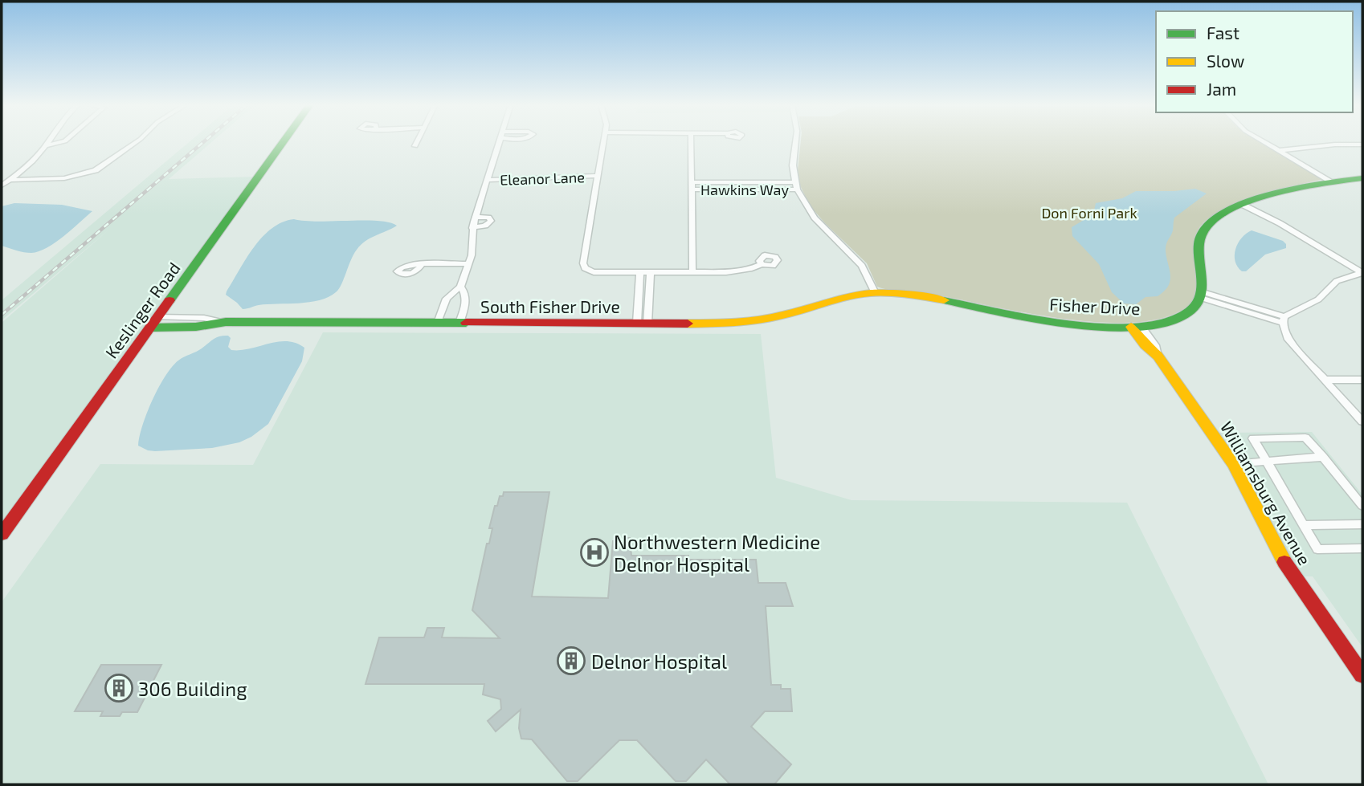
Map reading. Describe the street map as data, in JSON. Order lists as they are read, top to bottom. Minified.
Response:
{"streets":{"street":["Eleanor Lane","Hawkins Way","South Fisher Drive","Fisher Drive","Keslinger Road","Williamsburg Avenue"]},"crossings":[["South Fisher Drive","Fisher Drive"],["South Fisher Drive","Keslinger Road"],["Fisher Drive","Williamsburg Avenue"]],"parks":["Don Forni Park"],"places":{"hospital":["Northwestern Medicine Delnor Hospital"],"building":["Delnor Hospital","306 Building"]},"legend":["Fast","Slow","Jam"]}
